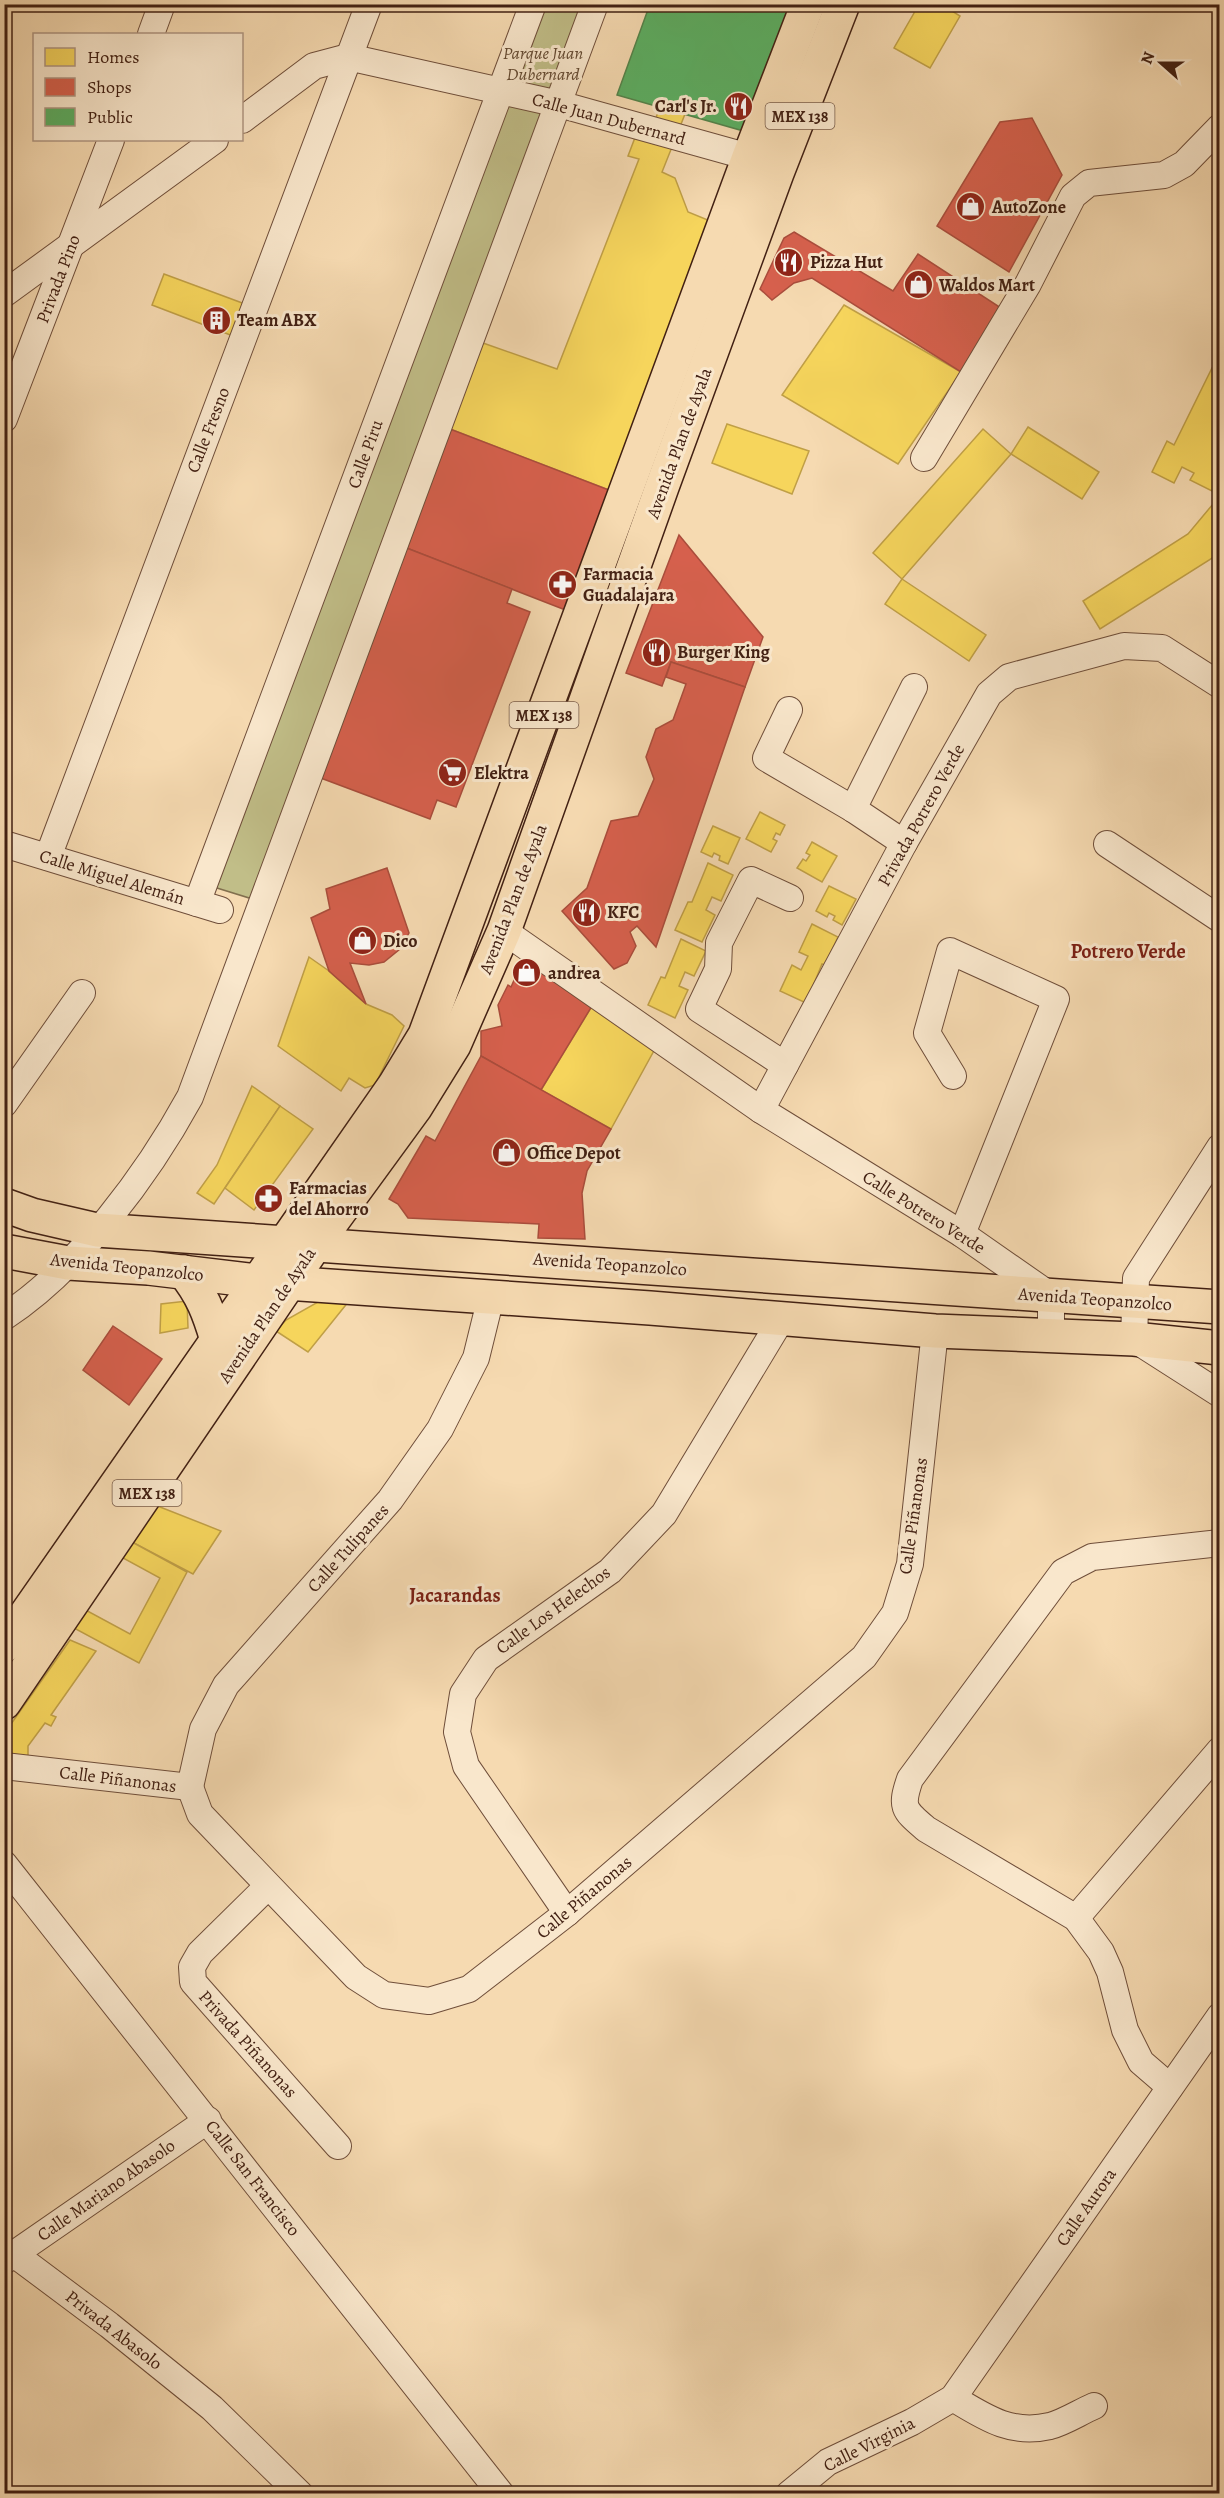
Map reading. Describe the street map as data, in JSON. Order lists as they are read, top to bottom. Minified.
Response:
{"streets":{"main road":["MEX 138","Avenida Plan de Ayala","Avenida Teopanzolco"],"street":["Calle Juan Dubernard","Privada Pino","Calle Fresno","Calle Piru","Privada Potrero Verde","Calle Miguel Alemán","Calle Potrero Verde","Calle Piñanonas","Calle Tulipanes","Calle Los Helechos","Privada Piñanonas","Calle San Francisco","Calle Mariano Abasolo","Calle Aurora","Privada Abasolo","Calle Virginia"]},"crossings":[["Calle Juan Dubernard","Calle Fresno"],["Calle Juan Dubernard","Avenida Plan de Ayala"],["Calle Juan Dubernard","Calle Piru"],["Calle Fresno","Calle Miguel Alemán"],["Avenida Plan de Ayala","Calle Potrero Verde"],["Avenida Plan de Ayala","Avenida Teopanzolco"],["Calle Piru","Calle Miguel Alemán"],["Calle Potrero Verde","Avenida Teopanzolco"],["Avenida Teopanzolco","Calle Piñanonas"],["Avenida Teopanzolco","Calle Tulipanes"],["Avenida Teopanzolco","Calle Los Helechos"],["Calle Piñanonas","Calle Tulipanes"],["Calle Piñanonas","Calle Los Helechos"],["Calle Piñanonas","Privada Piñanonas"],["Calle San Francisco","Calle Mariano Abasolo"],["Calle Mariano Abasolo","Privada Abasolo"],["Calle Aurora","Calle Virginia"]],"districts":["Potrero Verde","Jacarandas"],"parks":["Parque Juan Dubernard"],"places":{"restaurant":["Carl's Jr.","Pizza Hut","Burger King","KFC"],"shop":["AutoZone","Waldos Mart","Dico","andrea","Office Depot"],"building":["Team ABX"],"pharmacy":["Farmacia Guadalajara","Farmacias del Ahorro"],"supermarket":["Elektra"]},"legend":["Homes","Shops","Public"],"north":"left"}
